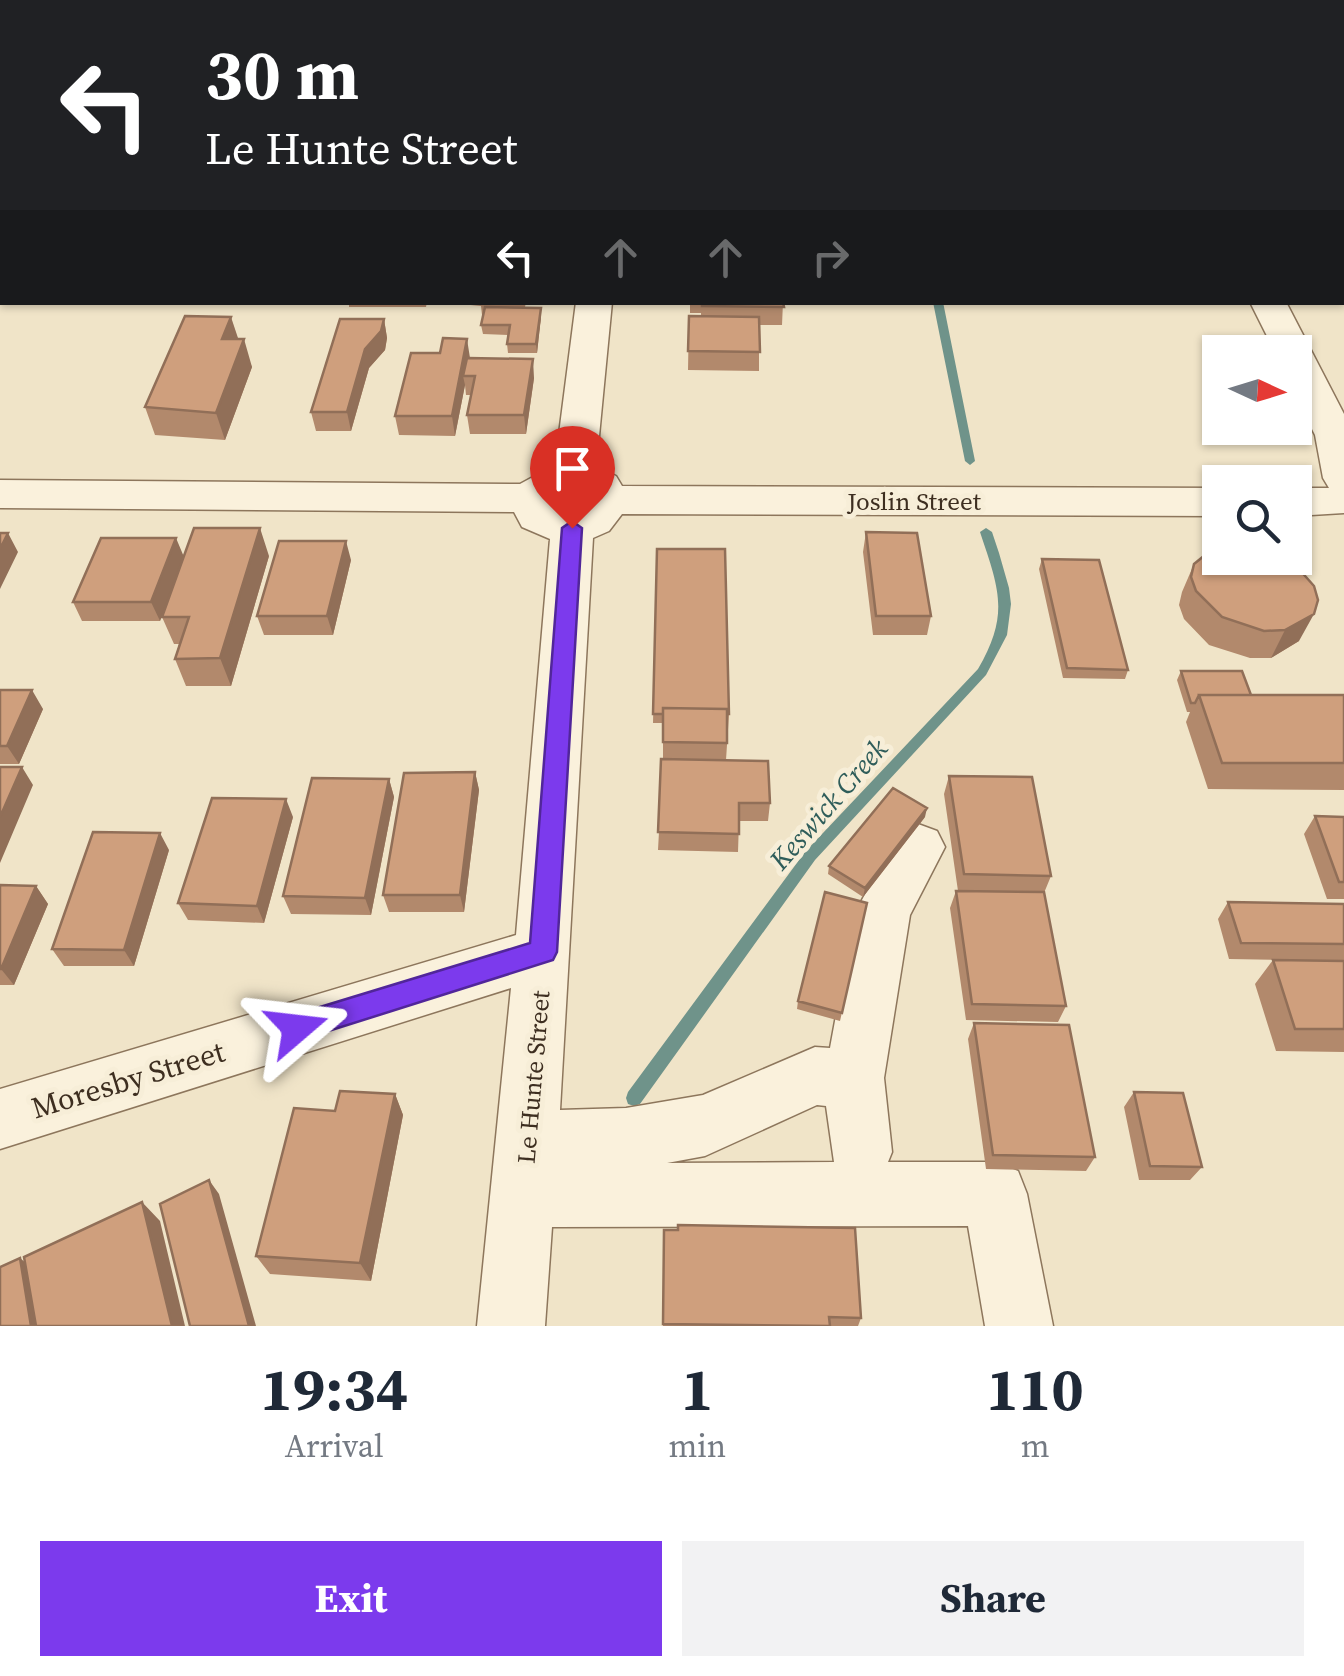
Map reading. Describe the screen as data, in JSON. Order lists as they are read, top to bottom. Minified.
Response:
{"streets":{"street":["Joslin Street","Le Hunte Street","Moresby Street"]},"crossings":[["Joslin Street","Le Hunte Street"],["Le Hunte Street","Moresby Street"]],"water":["Keswick Creek"],"north":"right","page":{"turn":["30 m","Le Hunte Street"],"eta":["19:34","Arrival","1","min","110","m"],"buttons":["Exit","Share"]}}
